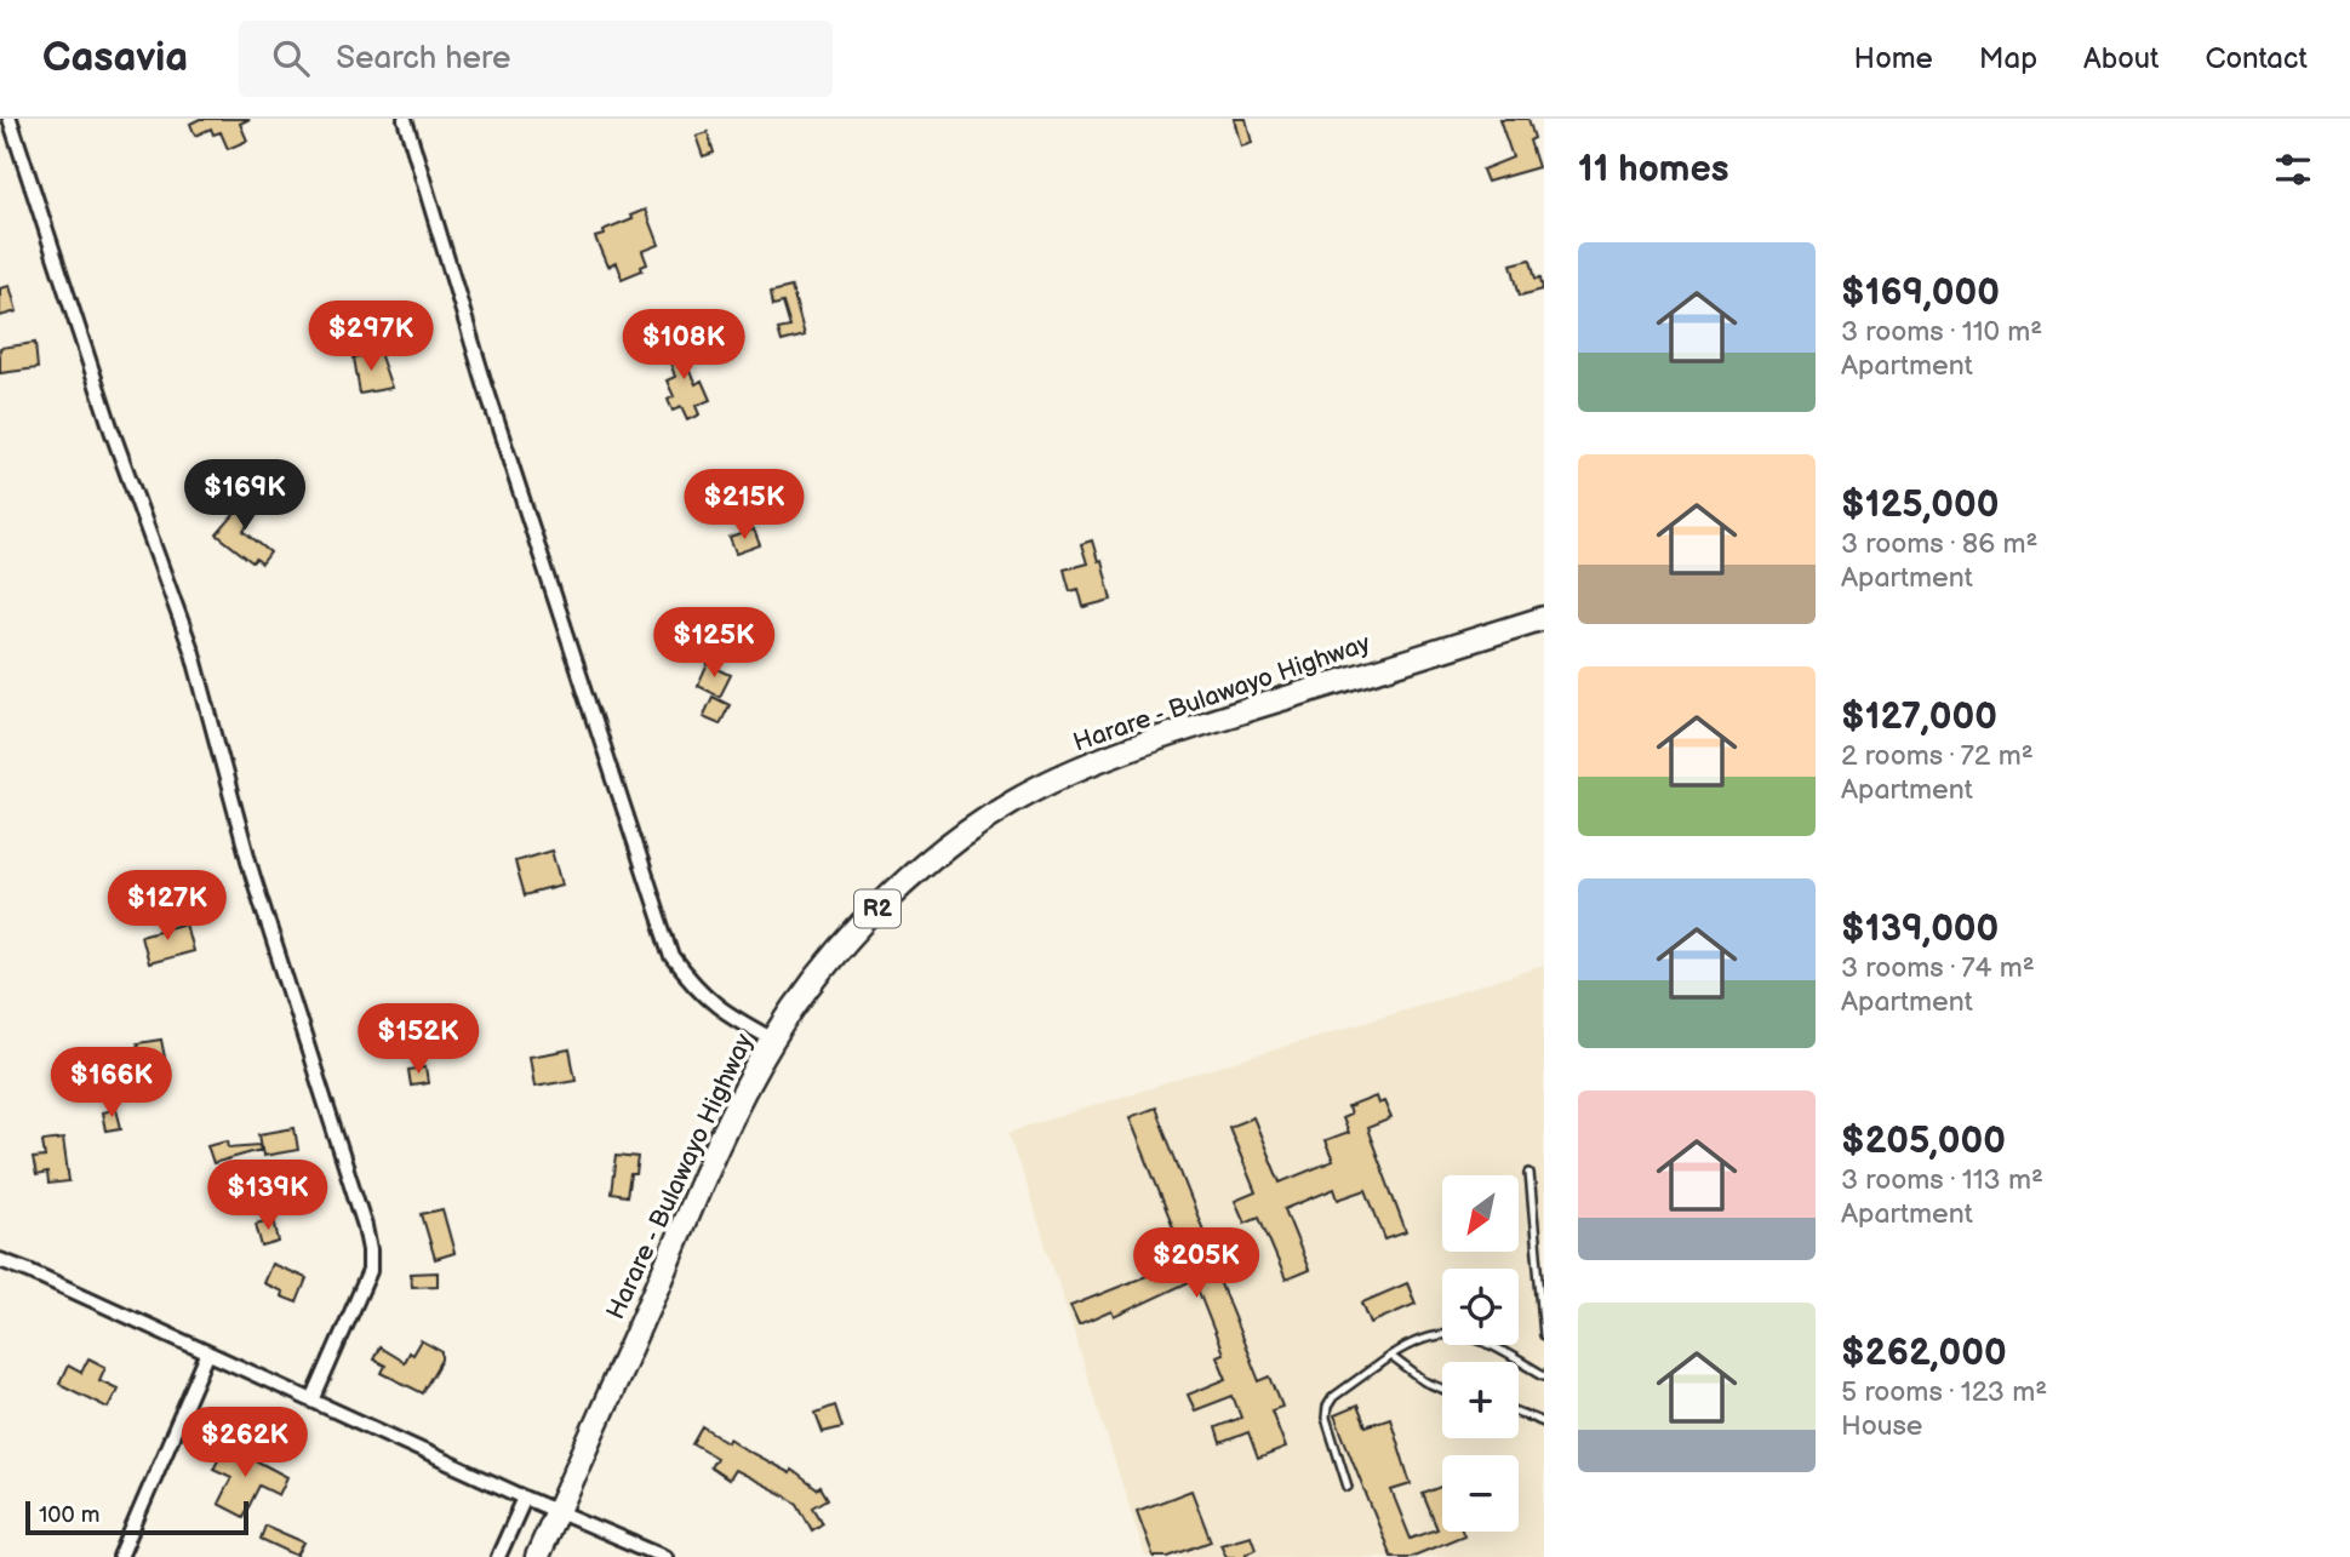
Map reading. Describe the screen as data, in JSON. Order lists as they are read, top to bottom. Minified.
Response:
{"streets":{"highway":["Harare - Bulawayo Highway","R2"]},"scale_bar":"100 m","north":"bottom left","page":{"header":"Casavia","search":"Search here","nav":["Home","Map","About","Contact"],"heading":"11 homes","list":[{"name":"$169,000","note":"3 rooms · 110 m² · Apartment"},{"name":"$125,000","note":"3 rooms · 86 m² · Apartment"},{"name":"$127,000","note":"2 rooms · 72 m² · Apartment"},{"name":"$139,000","note":"3 rooms · 74 m² · Apartment"},{"name":"$205,000","note":"3 rooms · 113 m² · Apartment"},{"name":"$262,000","note":"5 rooms · 123 m² · House"}],"price":["$297K","$108K","$169K","$215K","$125K","$127K","$152K","$166K","$139K","$205K","$262K"],"map_buttons":["+","−"],"scale":"100 m"}}
